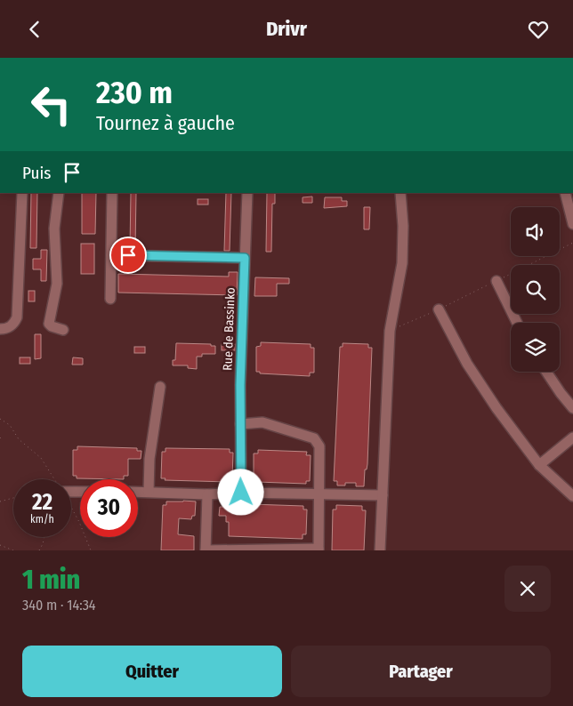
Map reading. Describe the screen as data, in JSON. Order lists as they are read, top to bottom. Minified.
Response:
{"streets":{"street":["Rue de Bassinko"]},"page":{"header":"Drivr","turn":["230 m","Tournez à gauche"],"then":"Puis","speed":"22 km/h","limit":"30","heading":["1 min","340 m · 14:34"],"buttons":["Quitter","Partager"]}}
